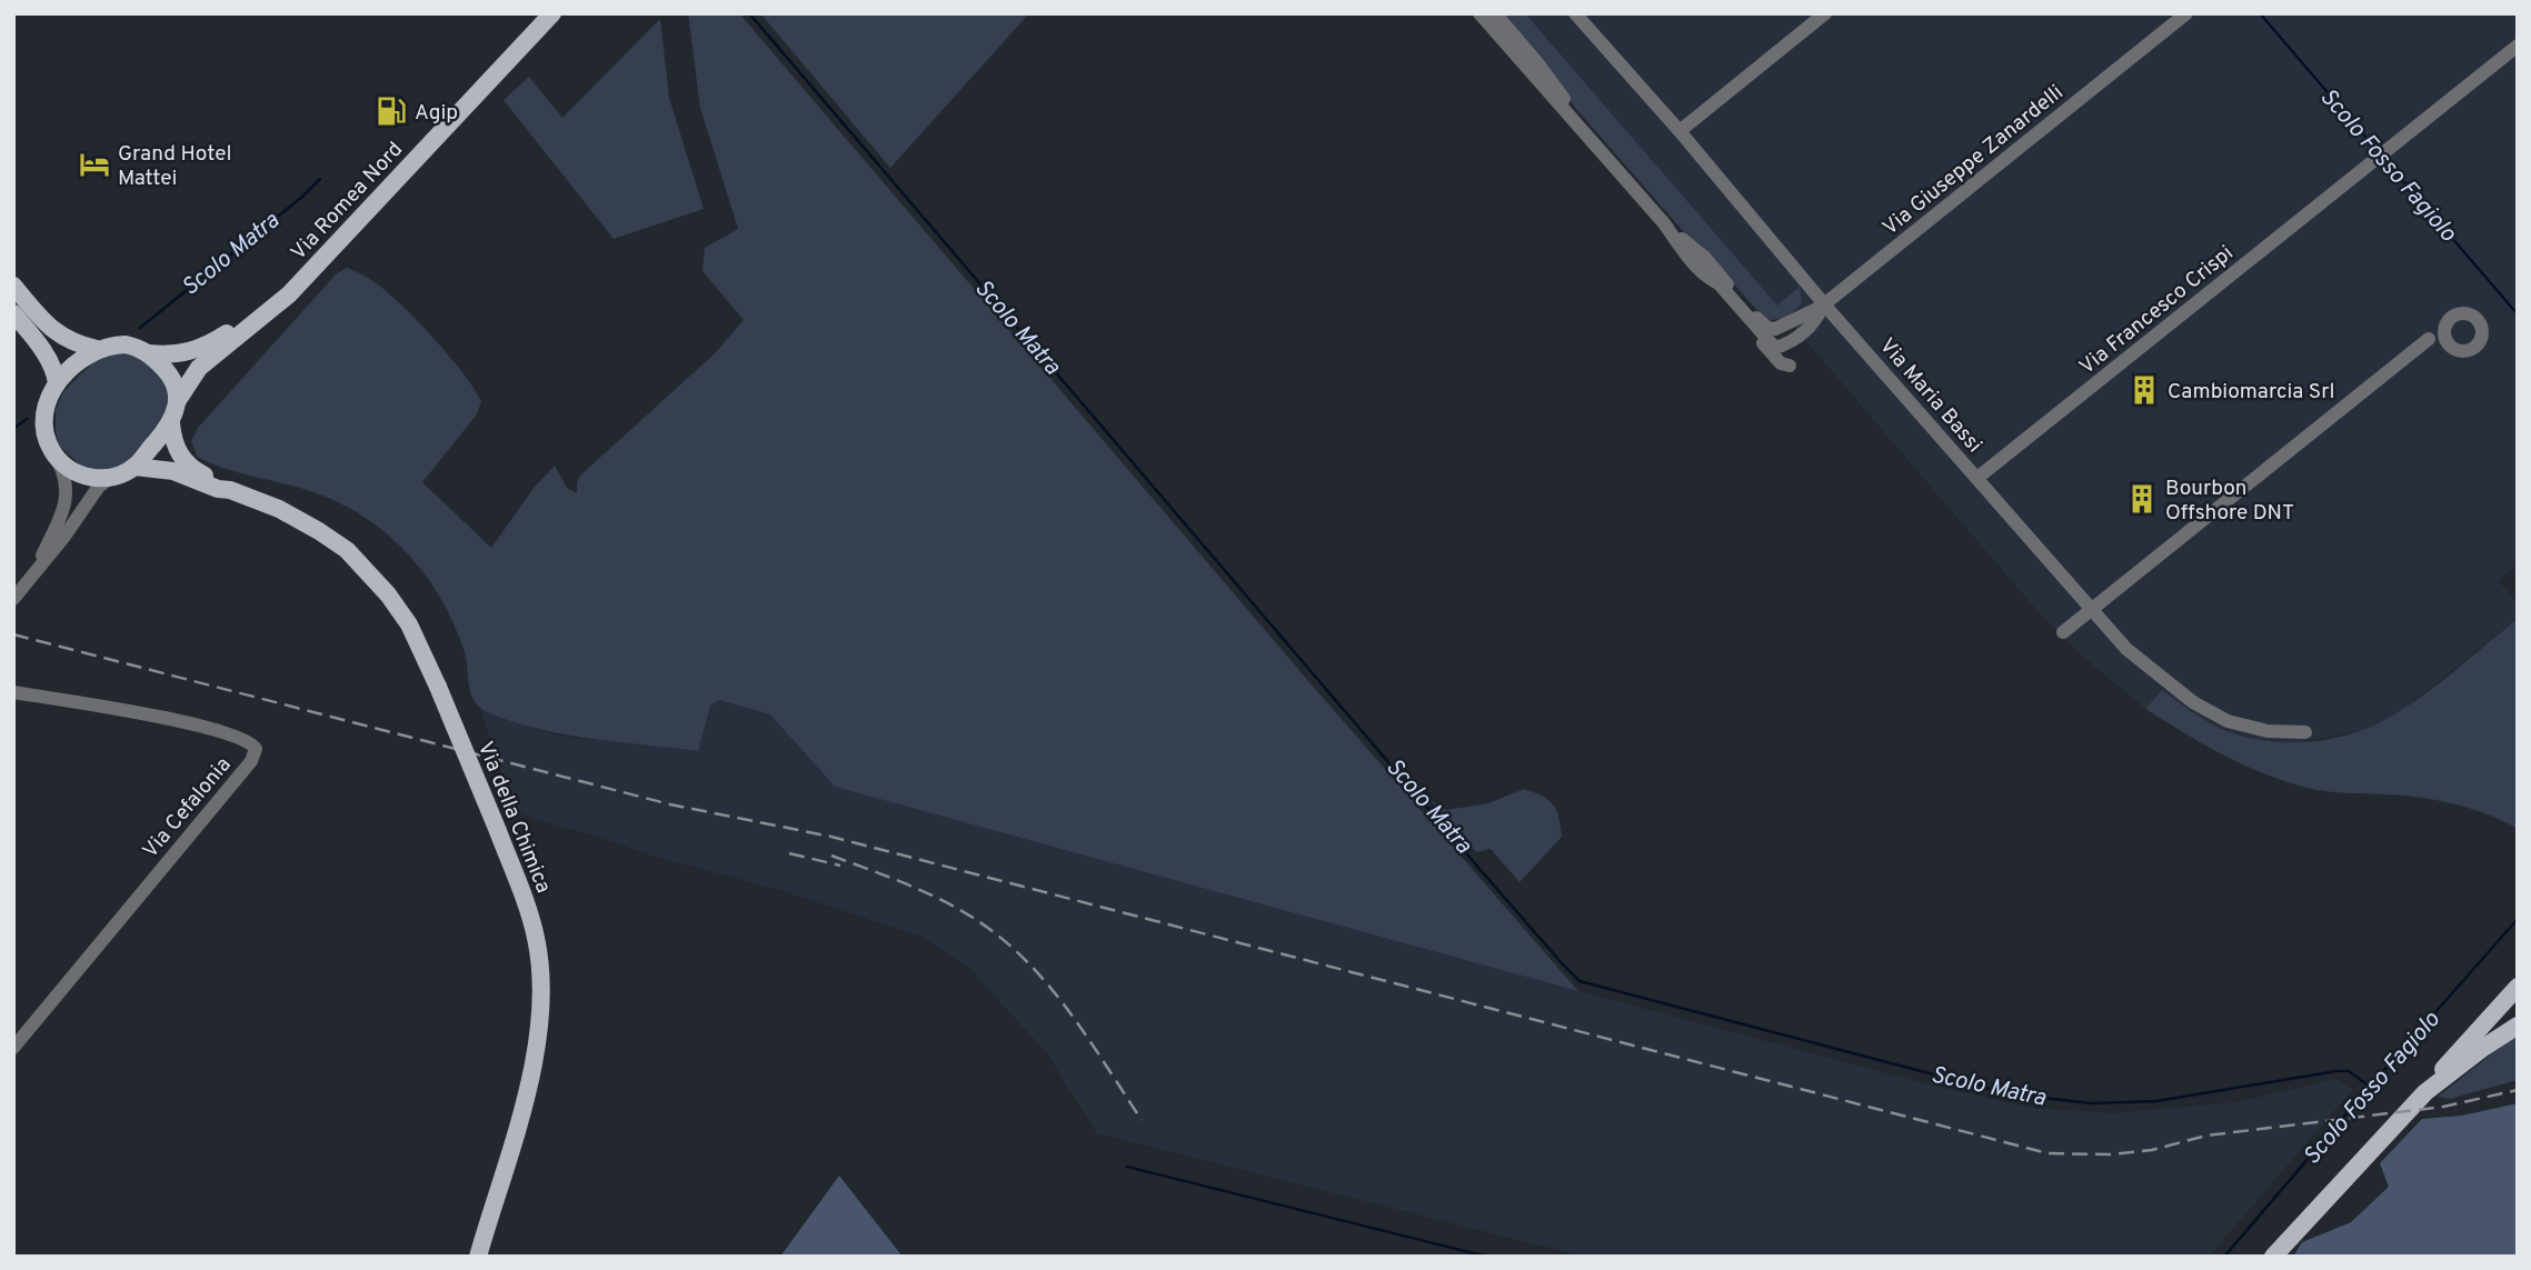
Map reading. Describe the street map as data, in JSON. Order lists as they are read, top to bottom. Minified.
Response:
{"streets":{"main road":["Via Romea Nord","Via della Chimica"],"street":["Via Giuseppe Zanardelli","Via Francesco Crispi","Via Maria Bassi","Via Cefalonia"]},"crossings":[["Via Giuseppe Zanardelli","Via Maria Bassi"],["Via Romea Nord","Via della Chimica"],["Via Francesco Crispi","Via Maria Bassi"]],"water":["Scolo Fosso Fagiolo","Scolo Matra"],"places":{"fuel station":["Agip"],"hotel":["Grand Hotel Mattei"],"building":["Cambiomarcia Srl","Bourbon Offshore DNT"]}}
